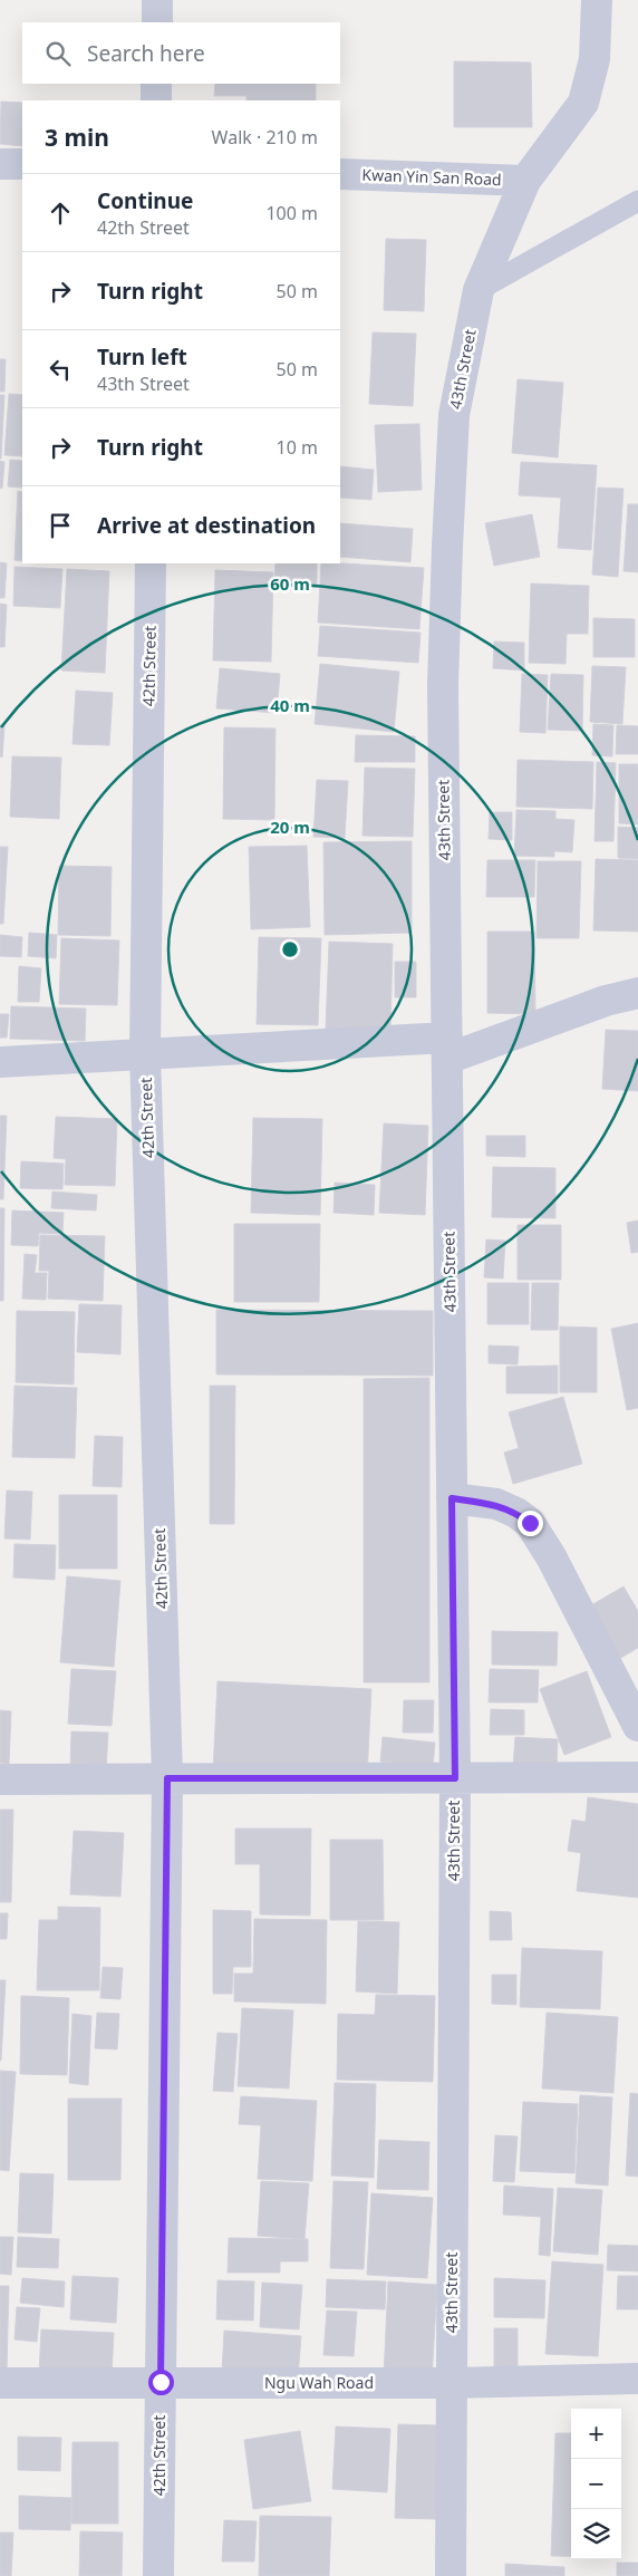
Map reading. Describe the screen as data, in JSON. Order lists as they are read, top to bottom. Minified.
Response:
{"streets":{"street":["Kwan Yin San Road","43th Street","42th Street","Ngu Wah Road"]},"crossings":[["Kwan Yin San Road","43th Street"],["43th Street","Ngu Wah Road"],["42th Street","Ngu Wah Road"]],"page":{"search":"Search here","heading":["3 min","Walk · 210 m"],"list":[["Continue","42th Street","100 m"],["Turn right","50 m"],["Turn left","43th Street","50 m"],["Turn right","10 m"],"Arrive at destination"],"map_buttons":["+","−"]},"rings":["60 m","40 m","20 m"]}
